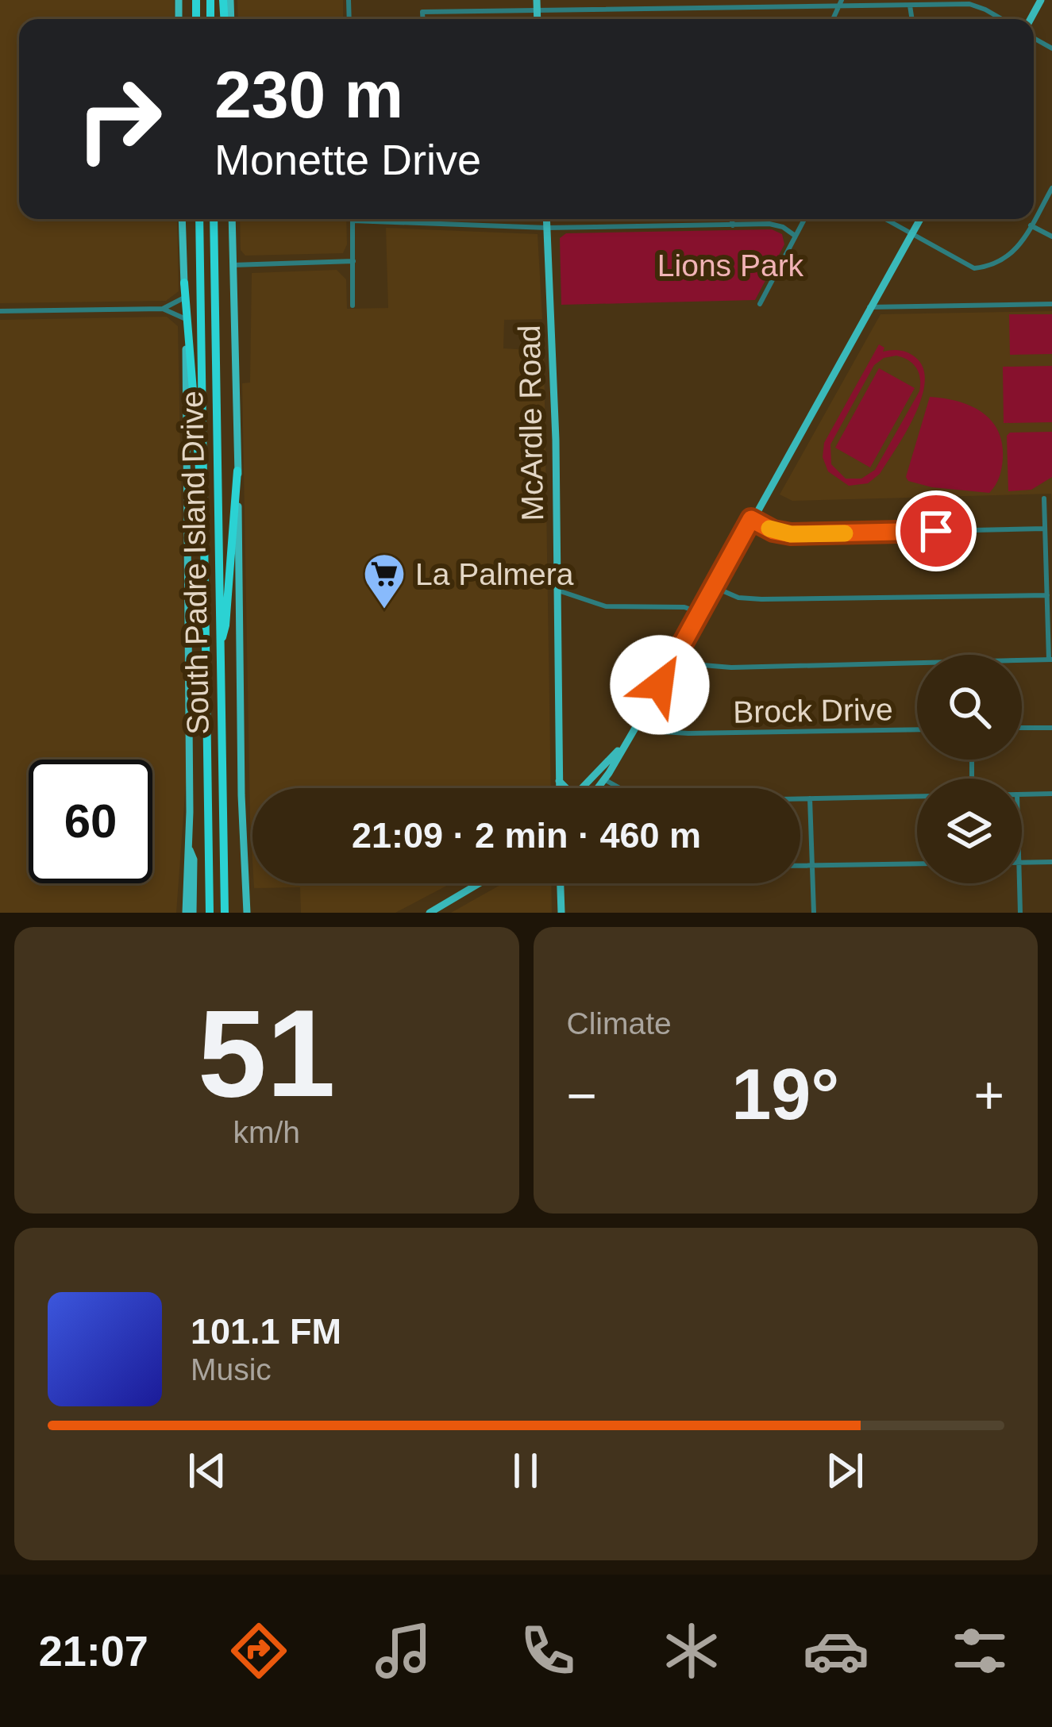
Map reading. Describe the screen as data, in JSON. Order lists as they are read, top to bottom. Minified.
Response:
{"streets":{"highway":["South Padre Island Drive"],"main road":["McArdle Road"],"street":["Brock Drive"]},"parks":["Lions Park"],"places":{"supermarket":["La Palmera"]},"page":{"turn":["230 m","Monette Drive"],"limit":"60","trip":"21:09 · 2 min · 460 m","tile":[["51","km/h"],"Climate"],"heat":["−","19°","+"],"song":["101.1 FM","Music"],"tabs":"21:07"}}
